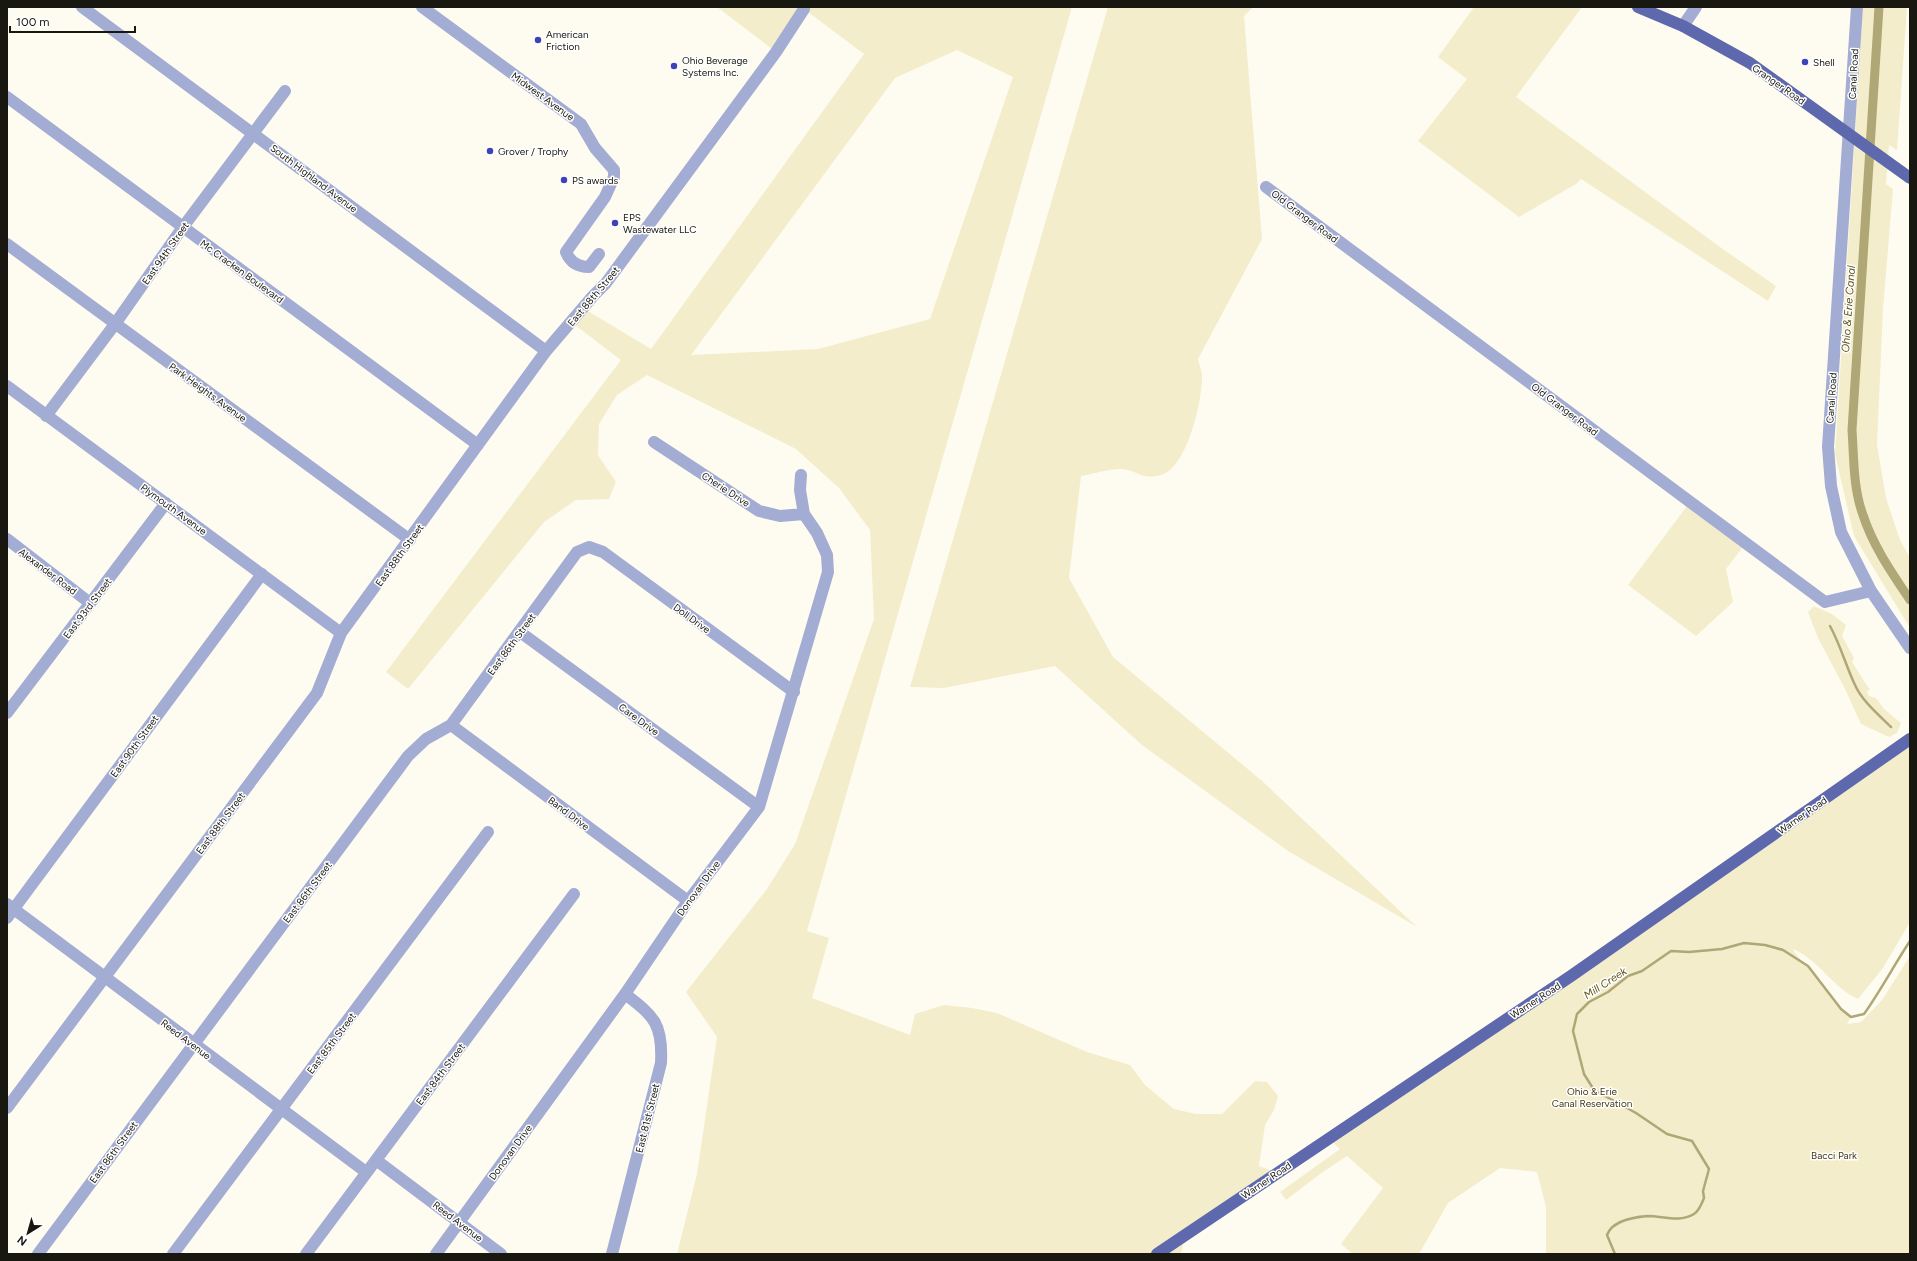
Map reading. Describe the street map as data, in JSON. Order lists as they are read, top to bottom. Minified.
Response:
{"streets":{"main road":["Granger Road","Warner Road"],"street":["Canal Road","Midwest Avenue","South Highland Avenue","Old Granger Road","East 94th Street","Mc Cracken Boulevard","East 88th Street","Park Heights Avenue","Cherie Drive","Plymouth Avenue","Alexander Road","East 93rd Street","Doll Drive","East 86th Street","Care Drive","East 90th Street","Band Drive","Donovan Drive","Reed Avenue","East 85th Street","East 84th Street","East 81st Street"]},"crossings":[["Canal Road","Granger Road"],["Canal Road","Old Granger Road"],["South Highland Avenue","East 94th Street"],["South Highland Avenue","East 88th Street"],["East 94th Street","Mc Cracken Boulevard"],["East 94th Street","Park Heights Avenue"],["East 94th Street","Plymouth Avenue"],["Mc Cracken Boulevard","East 88th Street"],["East 88th Street","Park Heights Avenue"],["East 88th Street","Plymouth Avenue"],["East 88th Street","Reed Avenue"],["Cherie Drive","Donovan Drive"],["Plymouth Avenue","East 93rd Street"],["Plymouth Avenue","East 90th Street"],["Alexander Road","East 93rd Street"],["Doll Drive","East 86th Street"],["Doll Drive","Donovan Drive"],["East 86th Street","Care Drive"],["East 86th Street","Band Drive"],["East 86th Street","Reed Avenue"],["Care Drive","Donovan Drive"],["East 90th Street","Reed Avenue"],["Band Drive","Donovan Drive"],["Donovan Drive","Reed Avenue"],["Donovan Drive","East 81st Street"],["Reed Avenue","East 85th Street"],["Reed Avenue","East 84th Street"]],"water":["Ohio & Erie Canal","Mill Creek"],"parks":["Ohio & Erie Canal Reservation","Bacci Park"],"places":["American Friction","Shell","Ohio Beverage Systems Inc.","Grover / Trophy","PS awards","EPS Wastewater LLC"],"scale_bar":"100 m","north":"bottom left"}
